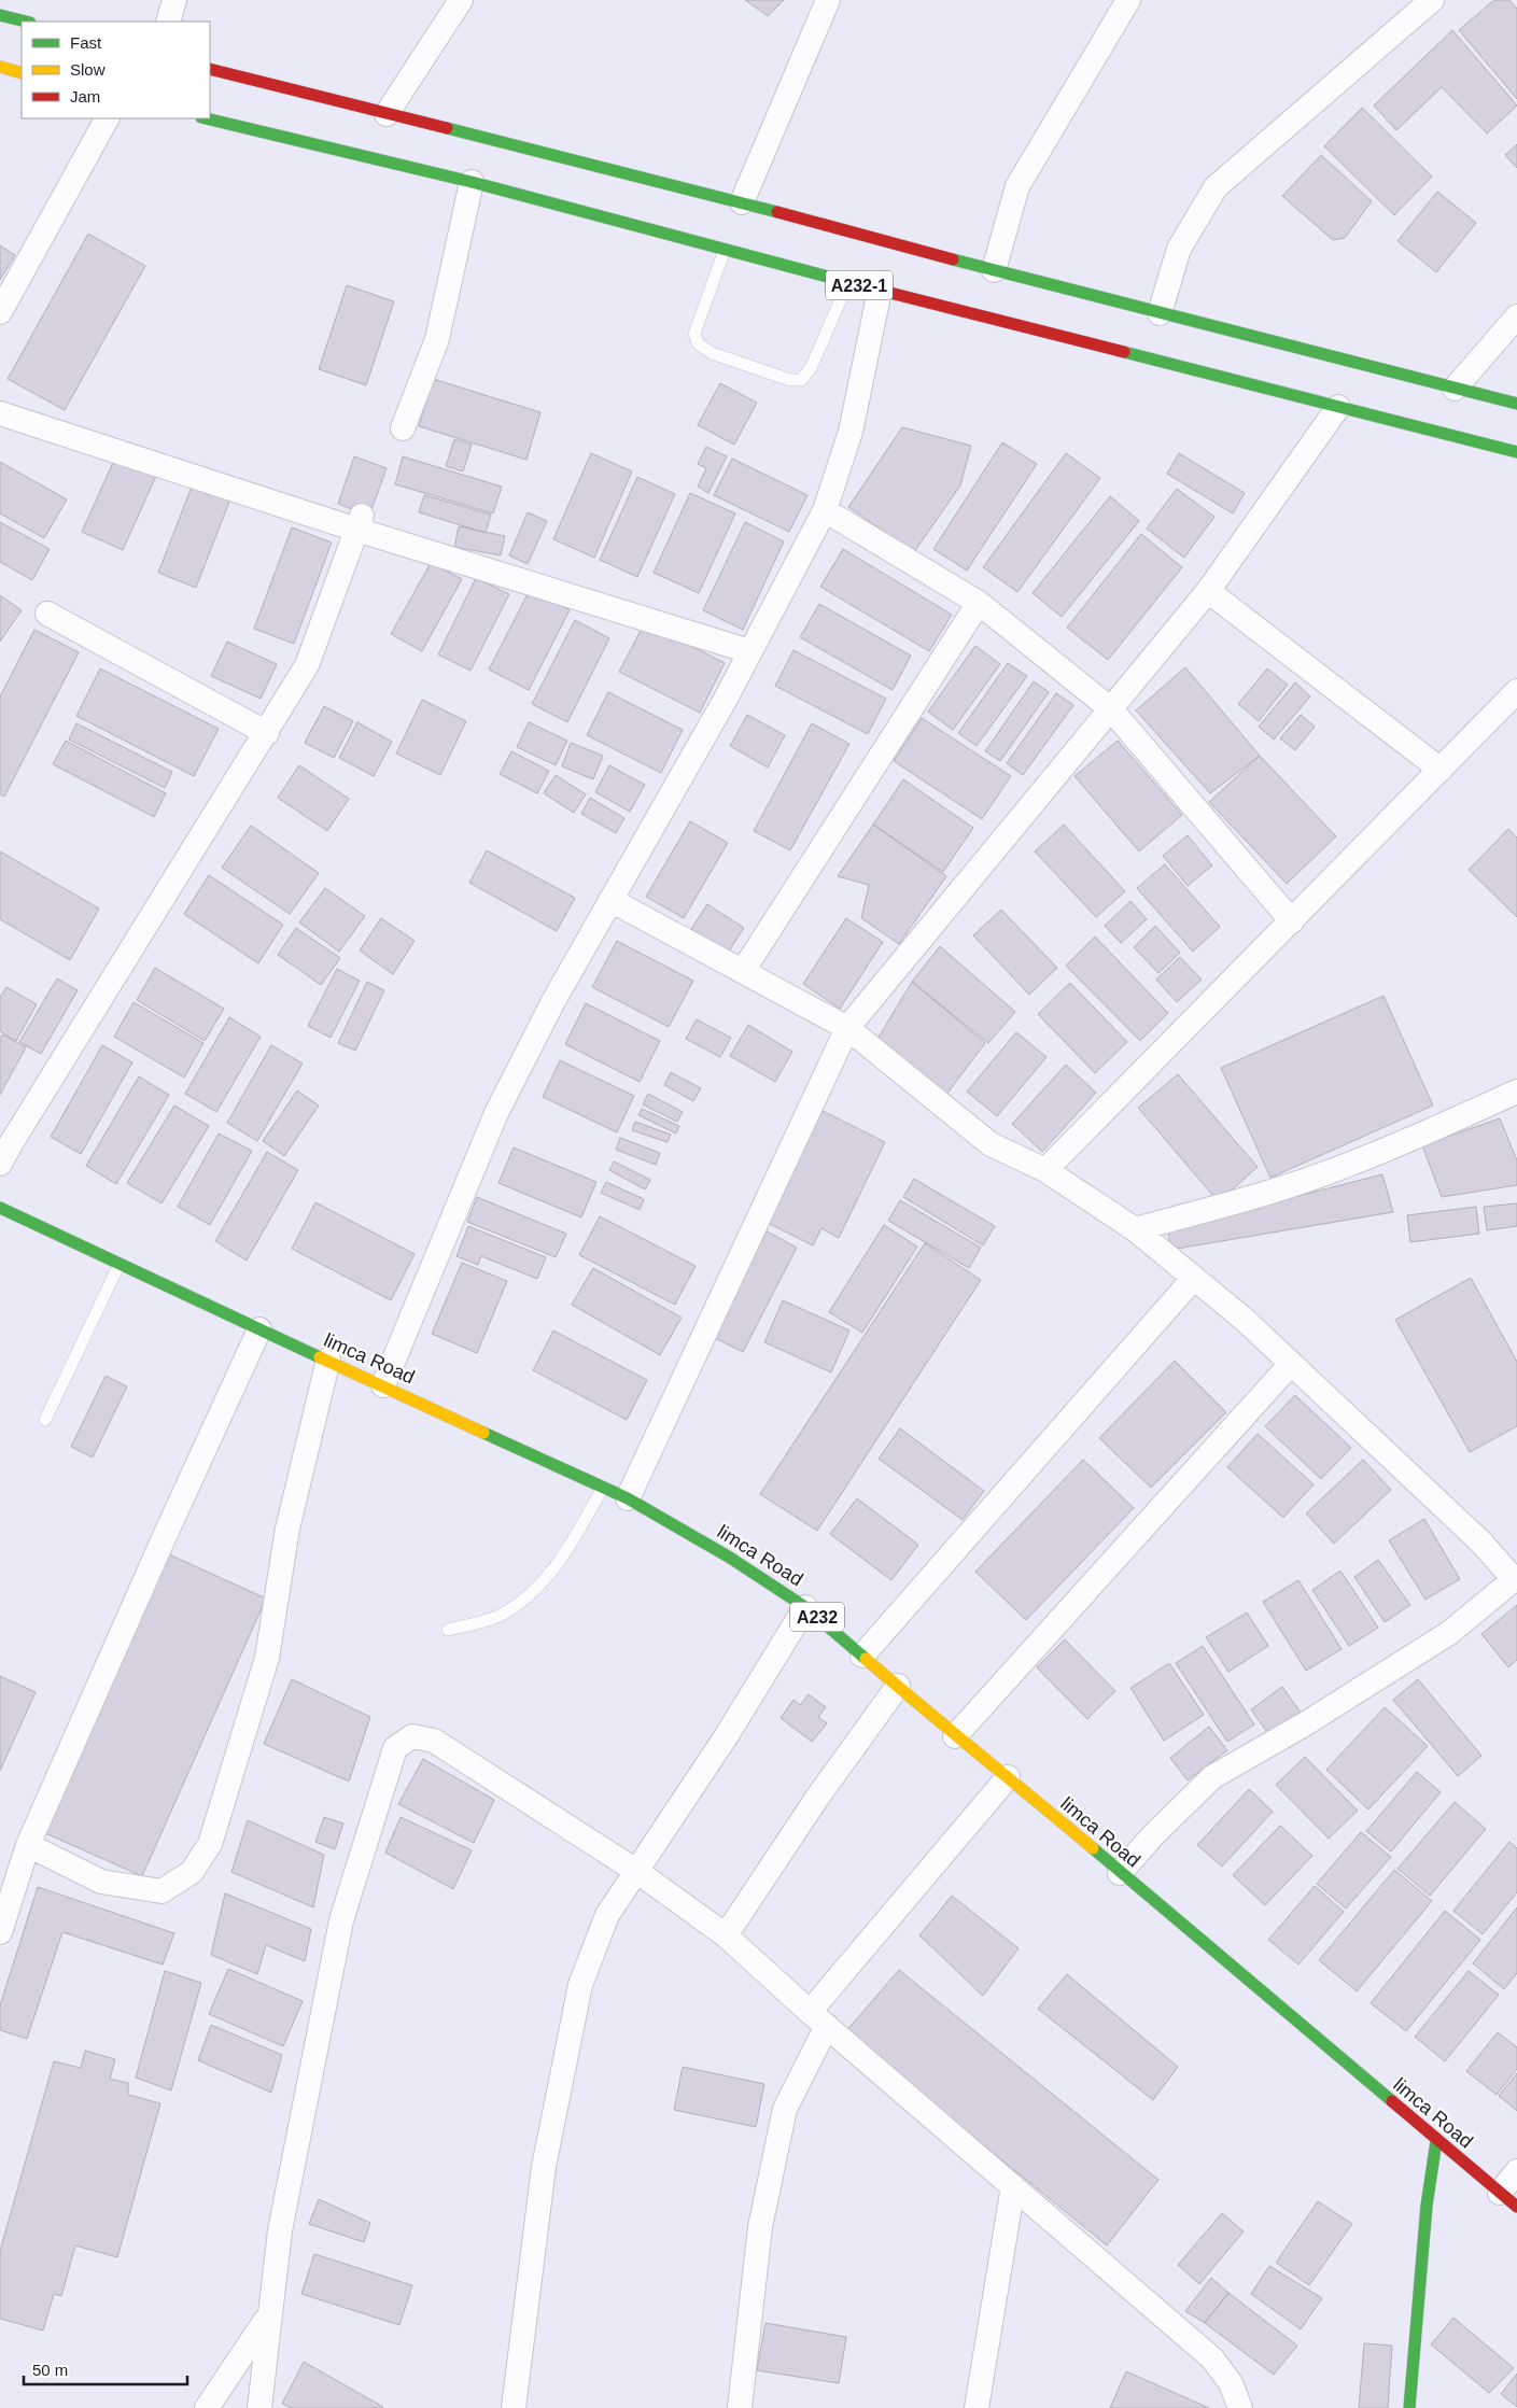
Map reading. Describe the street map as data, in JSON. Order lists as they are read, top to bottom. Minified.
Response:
{"streets":{"main road":["A232-1","limca Road","A232"]},"legend":["Fast","Slow","Jam"],"scale_bar":"50 m"}
